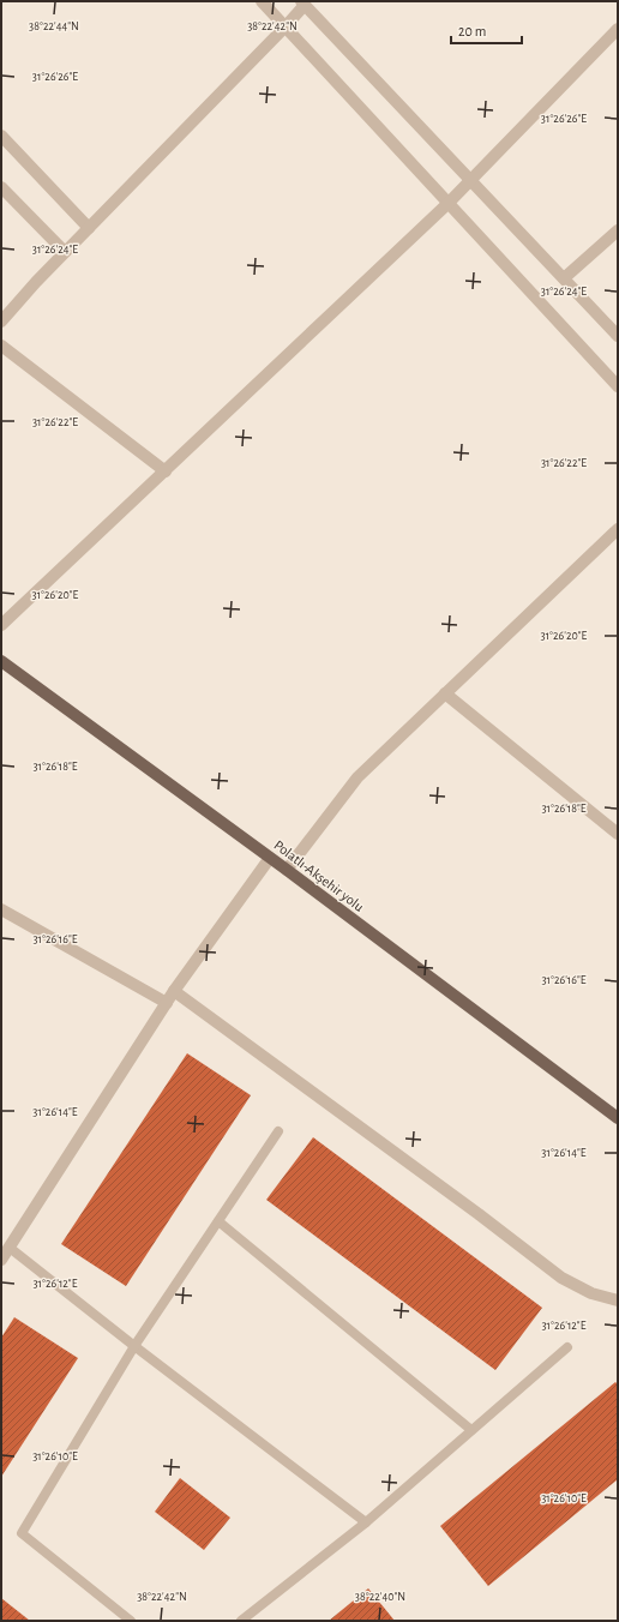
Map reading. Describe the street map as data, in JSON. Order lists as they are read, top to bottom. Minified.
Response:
{"streets":{"main road":["Polatlı-Akşehir yolu"]},"scale_bar":"20 m","coordinates":["38°22'44\"N","38°22'42\"N","31°26'26\"E","31°26'24\"E","31°26'22\"E","31°26'20\"E","31°26'18\"E","31°26'16\"E","31°26'14\"E","31°26'12\"E","31°26'10\"E","38°22'40\"N"]}
